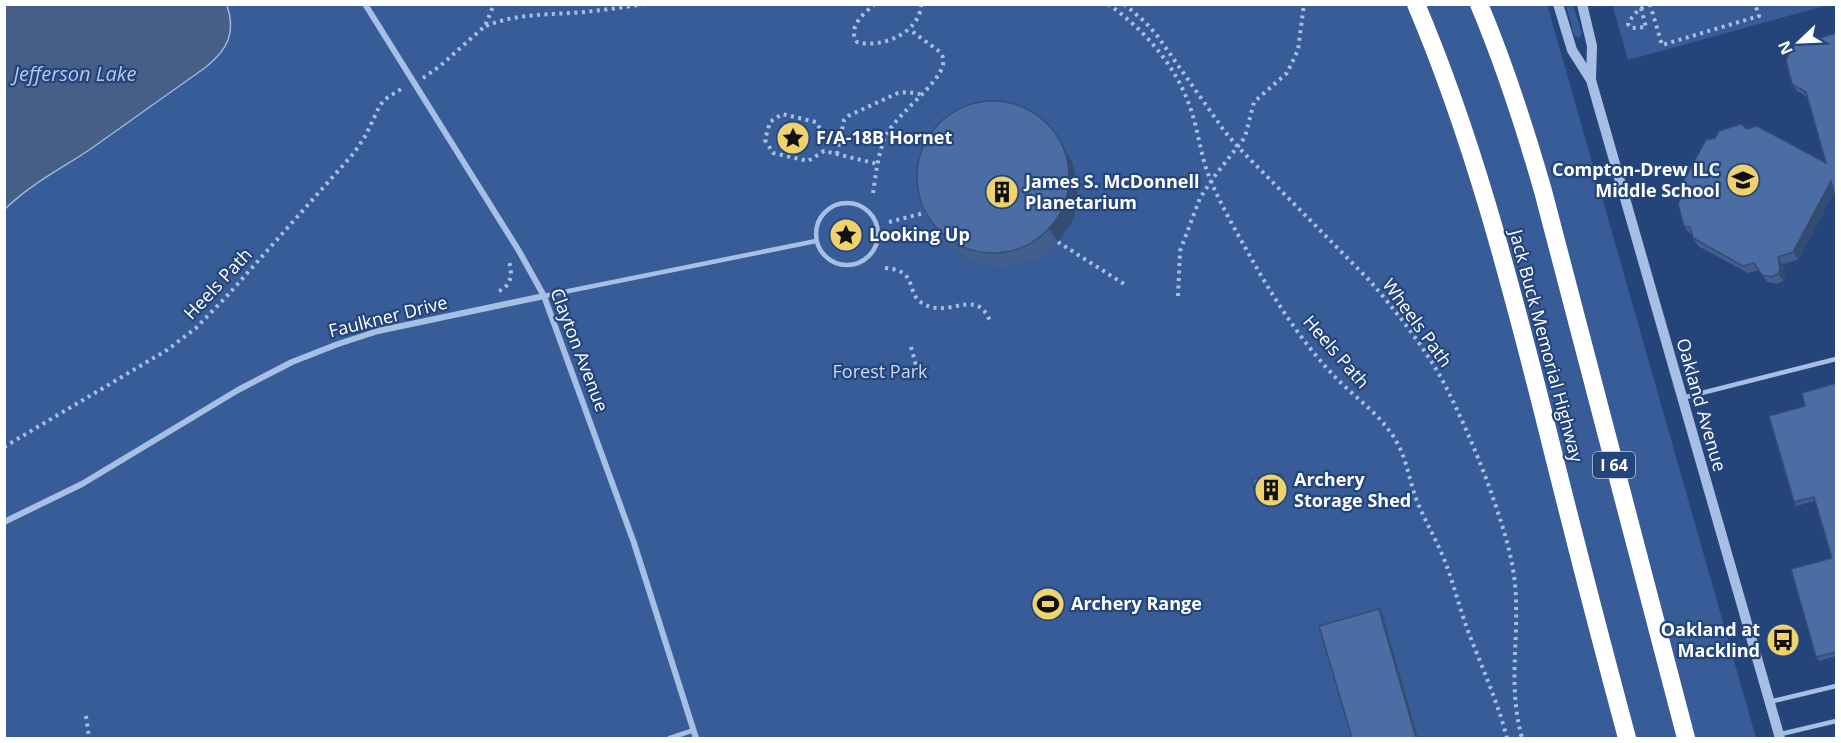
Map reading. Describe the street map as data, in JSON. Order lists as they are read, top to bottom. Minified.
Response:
{"streets":{"highway":["Jack Buck Memorial Highway","I 64"],"street":["Faulkner Drive","Clayton Avenue","Oakland Avenue"],"path":["Heels Path","Wheels Path"]},"crossings":[["Faulkner Drive","Clayton Avenue"]],"water":["Jefferson Lake"],"parks":["Forest Park"],"places":{"place":["F/A-18B Hornet","Looking Up"],"school or university":["Compton-Drew ILC Middle School"],"building":["James S. McDonnell Planetarium","Archery Storage Shed"],"sports":["Archery Range"],"bus stop":["Oakland at Macklind"]},"north":"bottom left"}
